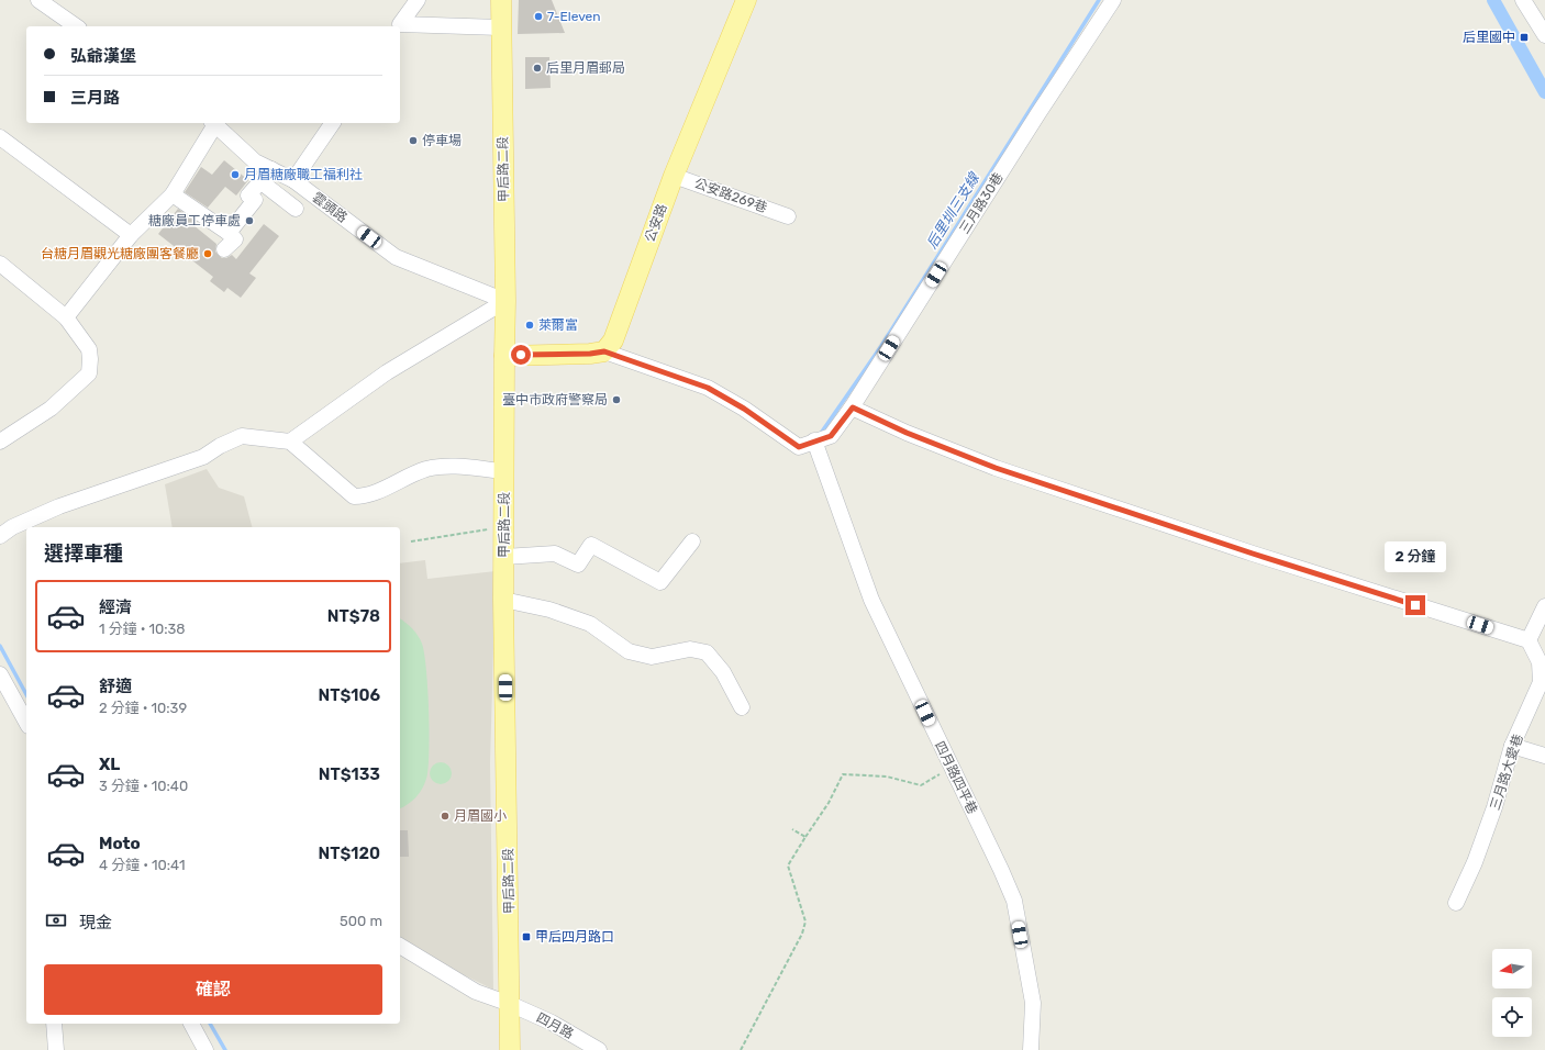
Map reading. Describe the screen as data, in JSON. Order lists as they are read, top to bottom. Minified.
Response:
{"streets":{"main road":["甲后路二段","公安路"],"street":["公安路269巷","三月路30巷","雲頭路","三月路大愛巷","四月路四平巷","四月路"]},"crossings":[["甲后路二段","雲頭路"],["甲后路二段","四月路"],["公安路269巷","公安路"],["三月路30巷","公安路"],["三月路30巷","四月路四平巷"]],"water":["后里圳三支線"],"places":{"other":["7-Eleven","后里月眉郵局","停車場","月眉糖廠職工福利社","糖廠員工停車處","台糖月眉觀光糖廠團客餐廳","萊爾富","臺中市政府警察局","月眉國小"],"transit":["后里國中","甲后四月路口"]},"north":"left","page":{"banner":["弘爺漢堡","三月路"],"heading":"選擇車種","bubble":"2 分鐘","list":[{"name":"經濟","note":"1 分鐘 · 10:38","value":"NT$78"},{"name":"舒適","note":"2 分鐘 · 10:39","value":"NT$106"},{"name":"XL","note":"3 分鐘 · 10:40","value":"NT$133"},{"name":"Moto","note":"4 分鐘 · 10:41","value":"NT$120"}],"pay":["現金","500 m"],"buttons":"確認"}}
